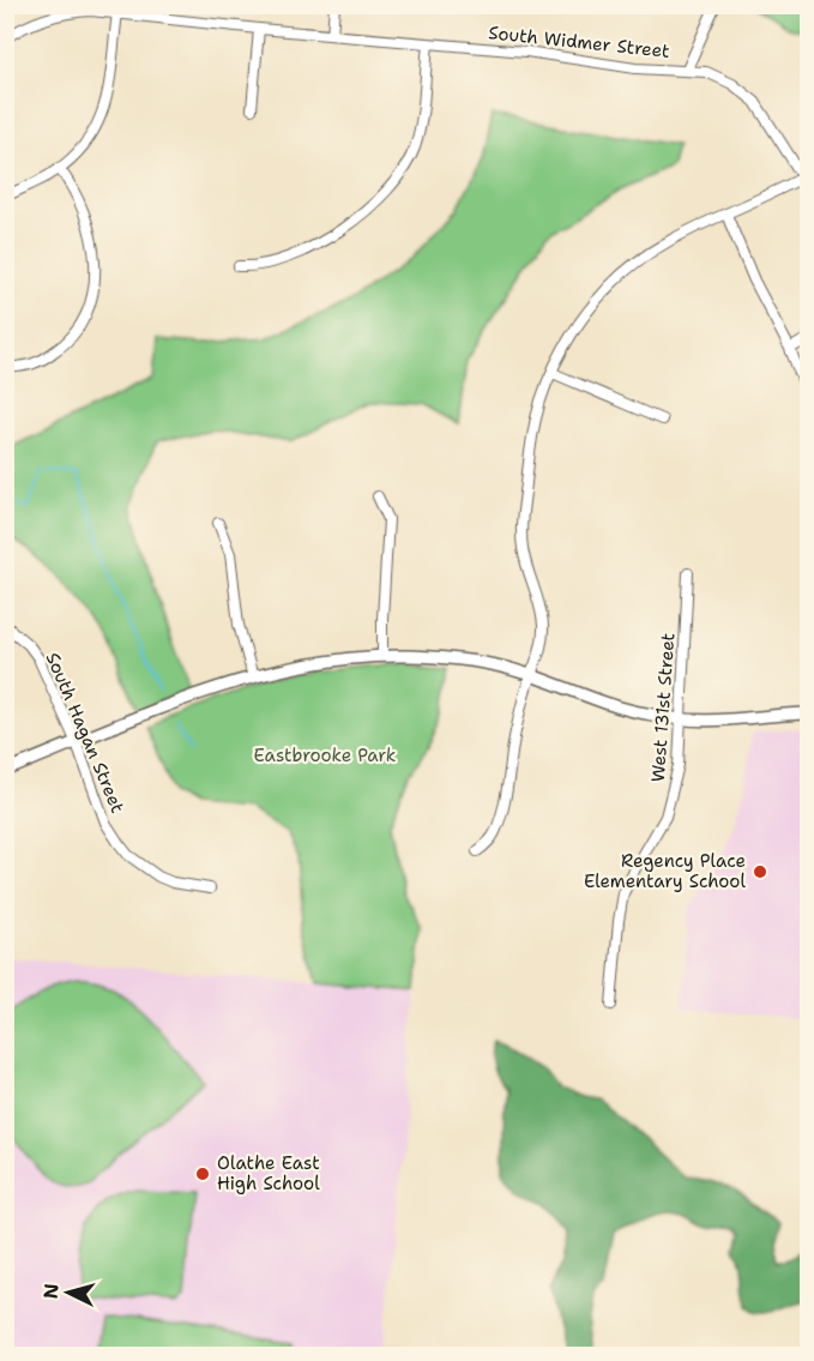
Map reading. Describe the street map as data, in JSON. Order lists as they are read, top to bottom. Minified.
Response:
{"streets":{"street":["South Widmer Street","West 131st Street","South Hagan Street"]},"parks":["Eastbrooke Park"],"places":["Regency Place Elementary School","Olathe East High School"],"north":"left"}
